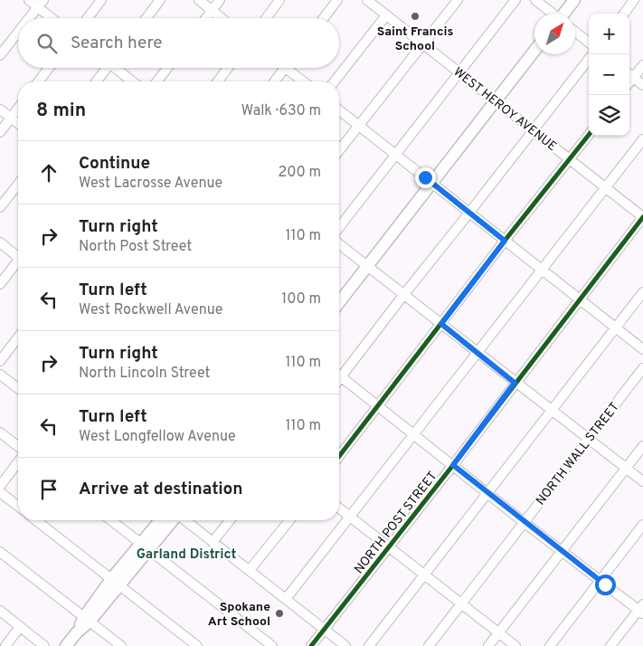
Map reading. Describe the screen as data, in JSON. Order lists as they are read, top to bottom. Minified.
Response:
{"streets":{"street":["WEST HEROY AVENUE","NORTH WALL STREET","NORTH POST STREET"]},"crossings":[["WEST HEROY AVENUE","NORTH POST STREET"]],"districts":["Garland District"],"places":["Saint Francis School","Spokane Art School"],"north":"top right","page":{"map_buttons":["+","−"],"search":"Search here","heading":["8 min","Walk · 630 m"],"list":[["Continue","West Lacrosse Avenue","200 m"],["Turn right","North Post Street","110 m"],["Turn left","West Rockwell Avenue","100 m"],["Turn right","North Lincoln Street","110 m"],["Turn left","West Longfellow Avenue","110 m"],"Arrive at destination"]}}
